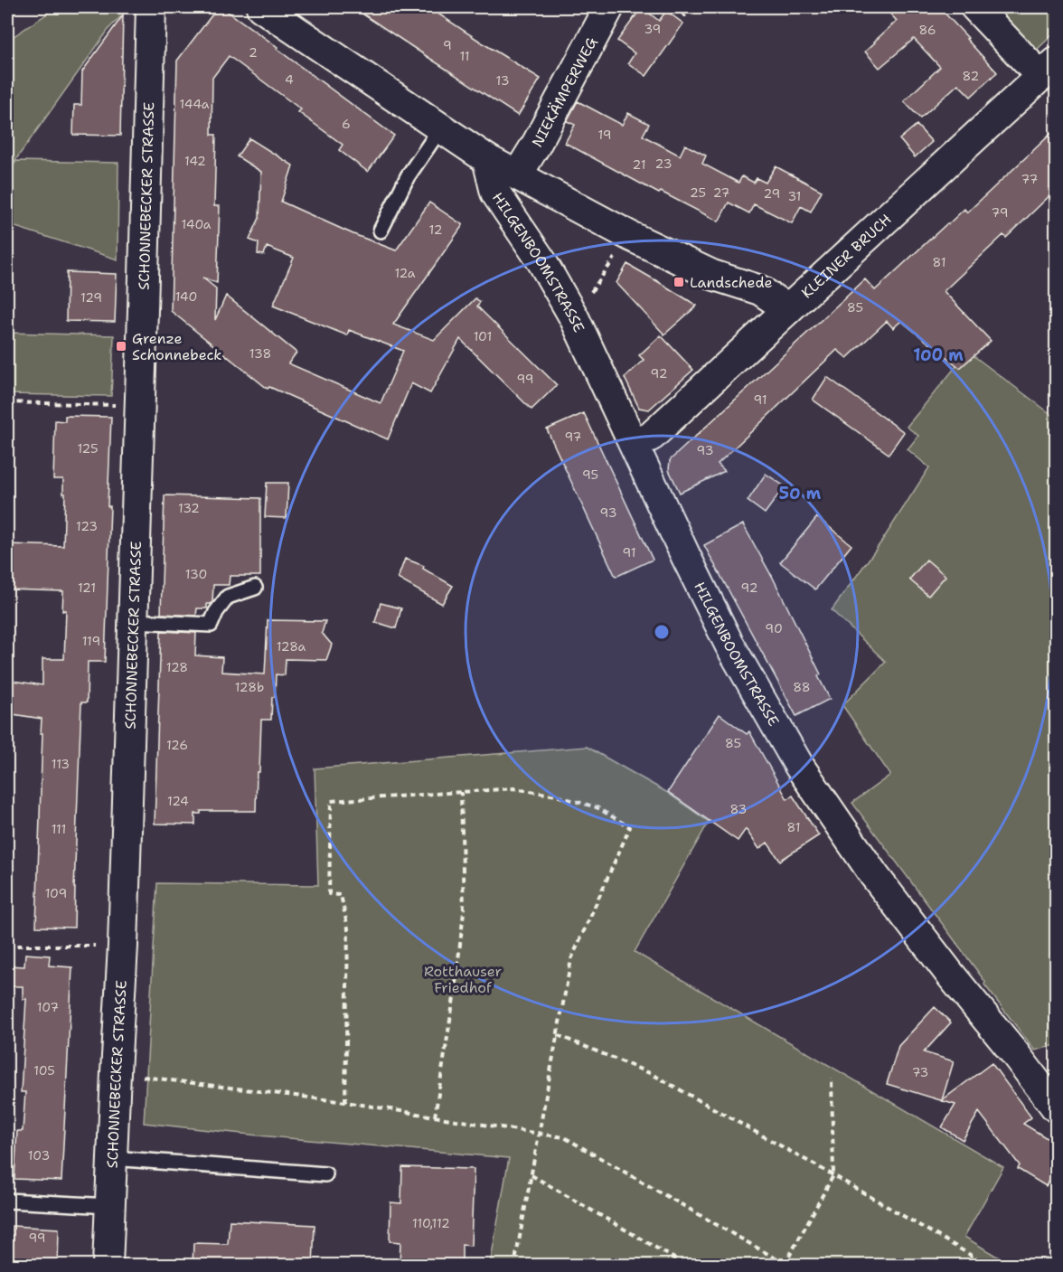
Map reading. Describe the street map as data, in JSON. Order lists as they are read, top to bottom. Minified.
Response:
{"streets":{"street":["NIEKÄMPERWEG","SCHONNEBECKER STRASSE","KLEINER BRUCH","HILGENBOOMSTRASSE"]},"crossings":[["KLEINER BRUCH","HILGENBOOMSTRASSE"]],"parks":["Rotthauser Friedhof"],"places":{"transit":["Landschede","Grenze Schonnebeck"]},"house_numbers":["39","86","9","2","11","82","4","13","144a","6","19","142","23","21","77","25","27","29","31","79","140a","12","81","12a","140","129","85","101","138","92","99","91","97","125","93","95","132","93","123","91","130","121","92","90","119","128a","128","128b","88","85","126","113","124","83","81","111","109","107","105","73","103","110,112","99"],"rings":["100 m","50 m"]}
